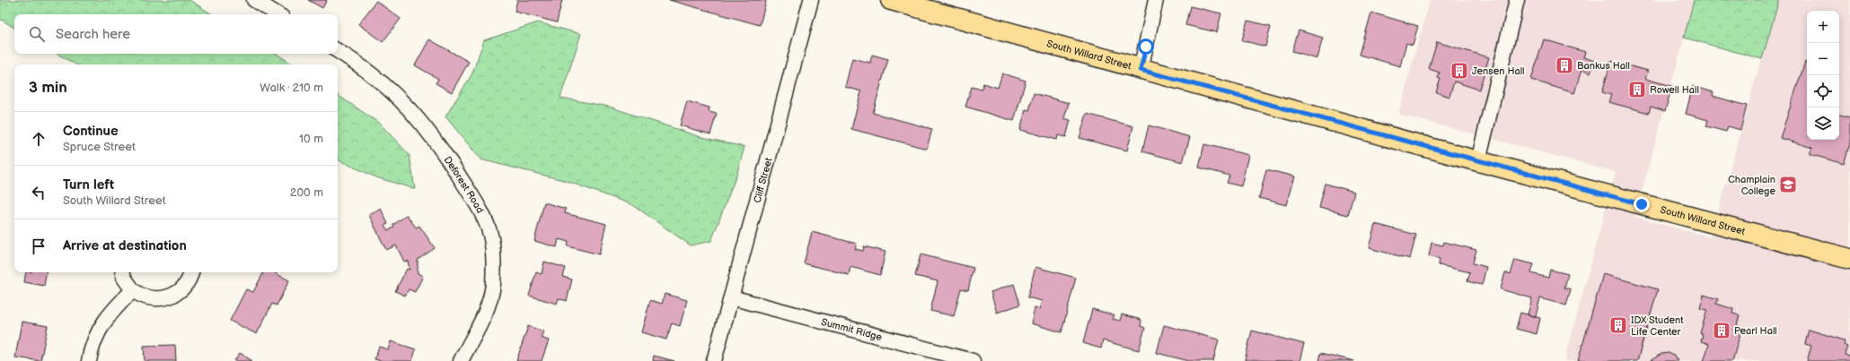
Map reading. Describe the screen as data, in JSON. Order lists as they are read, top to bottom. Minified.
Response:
{"streets":{"main road":["South Willard Street"],"street":["Cliff Street","Deforest Road","Summit Ridge"]},"crossings":[["Cliff Street","Summit Ridge"]],"places":{"building":["Bankus Hall","Jensen Hall","Rowell Hall","IDX Student Life Center","Pearl Hall"],"school or university":["Champlain College"]},"page":{"map_buttons":["+","−"],"search":"Search here","heading":["3 min","Walk · 210 m"],"list":[["Continue","Spruce Street","10 m"],["Turn left","South Willard Street","200 m"],"Arrive at destination"]}}
